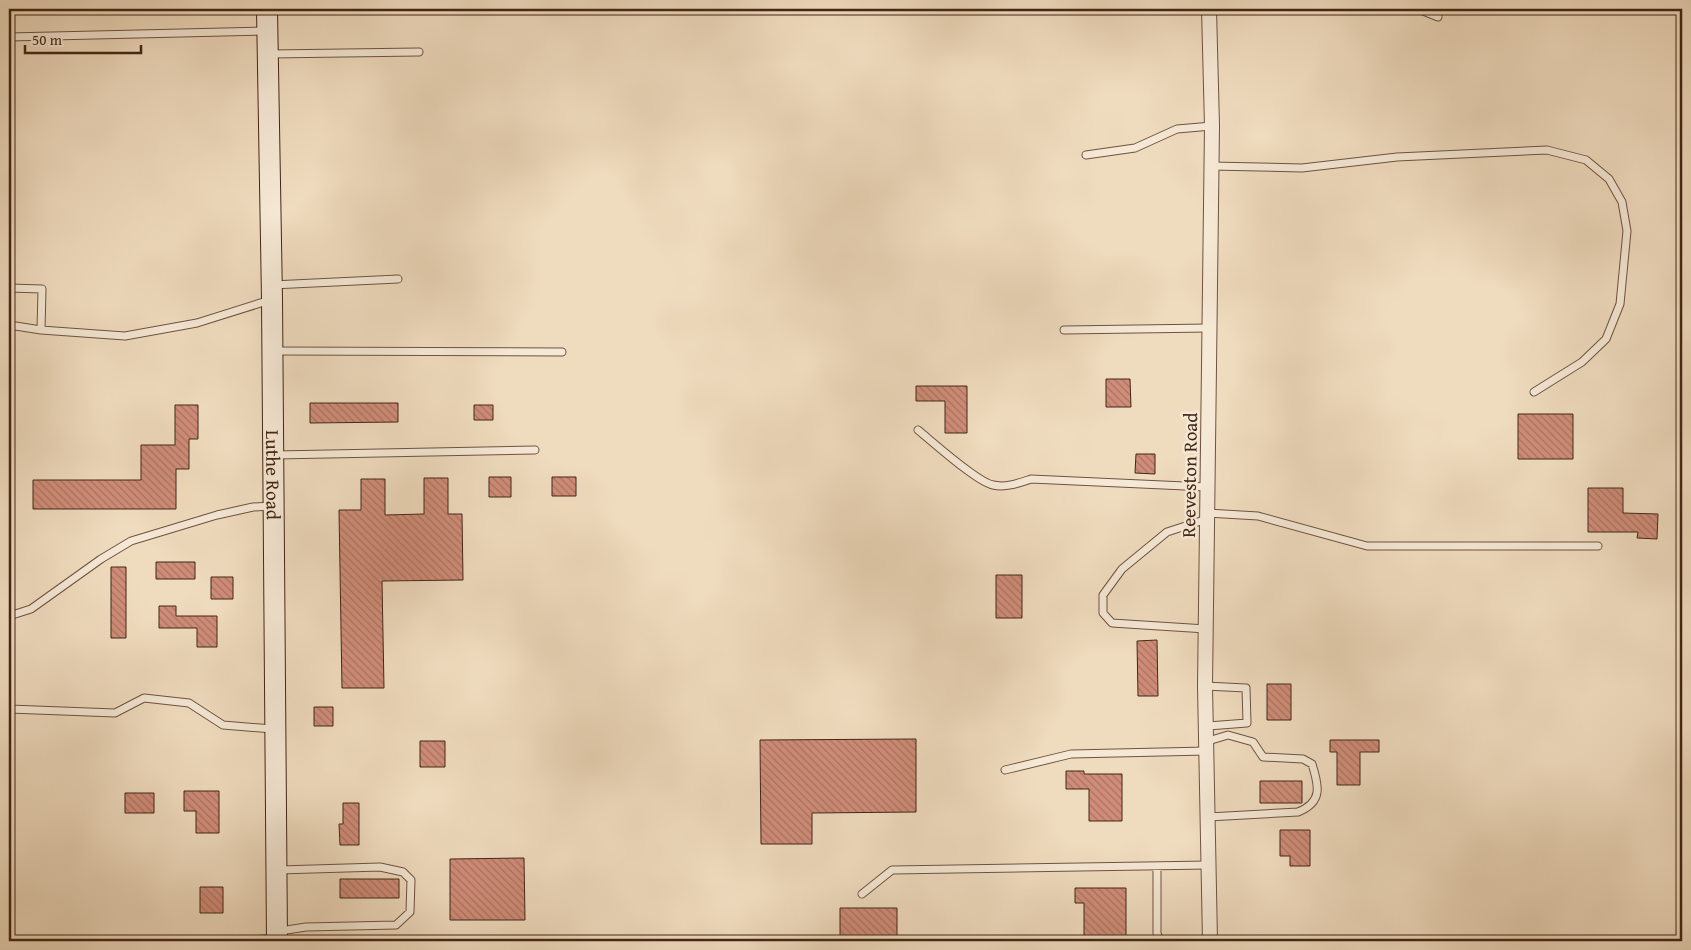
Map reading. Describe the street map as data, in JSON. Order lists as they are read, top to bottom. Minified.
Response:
{"streets":{"street":["Luthe Road","Reeveston Road"]},"scale_bar":"50 m"}
